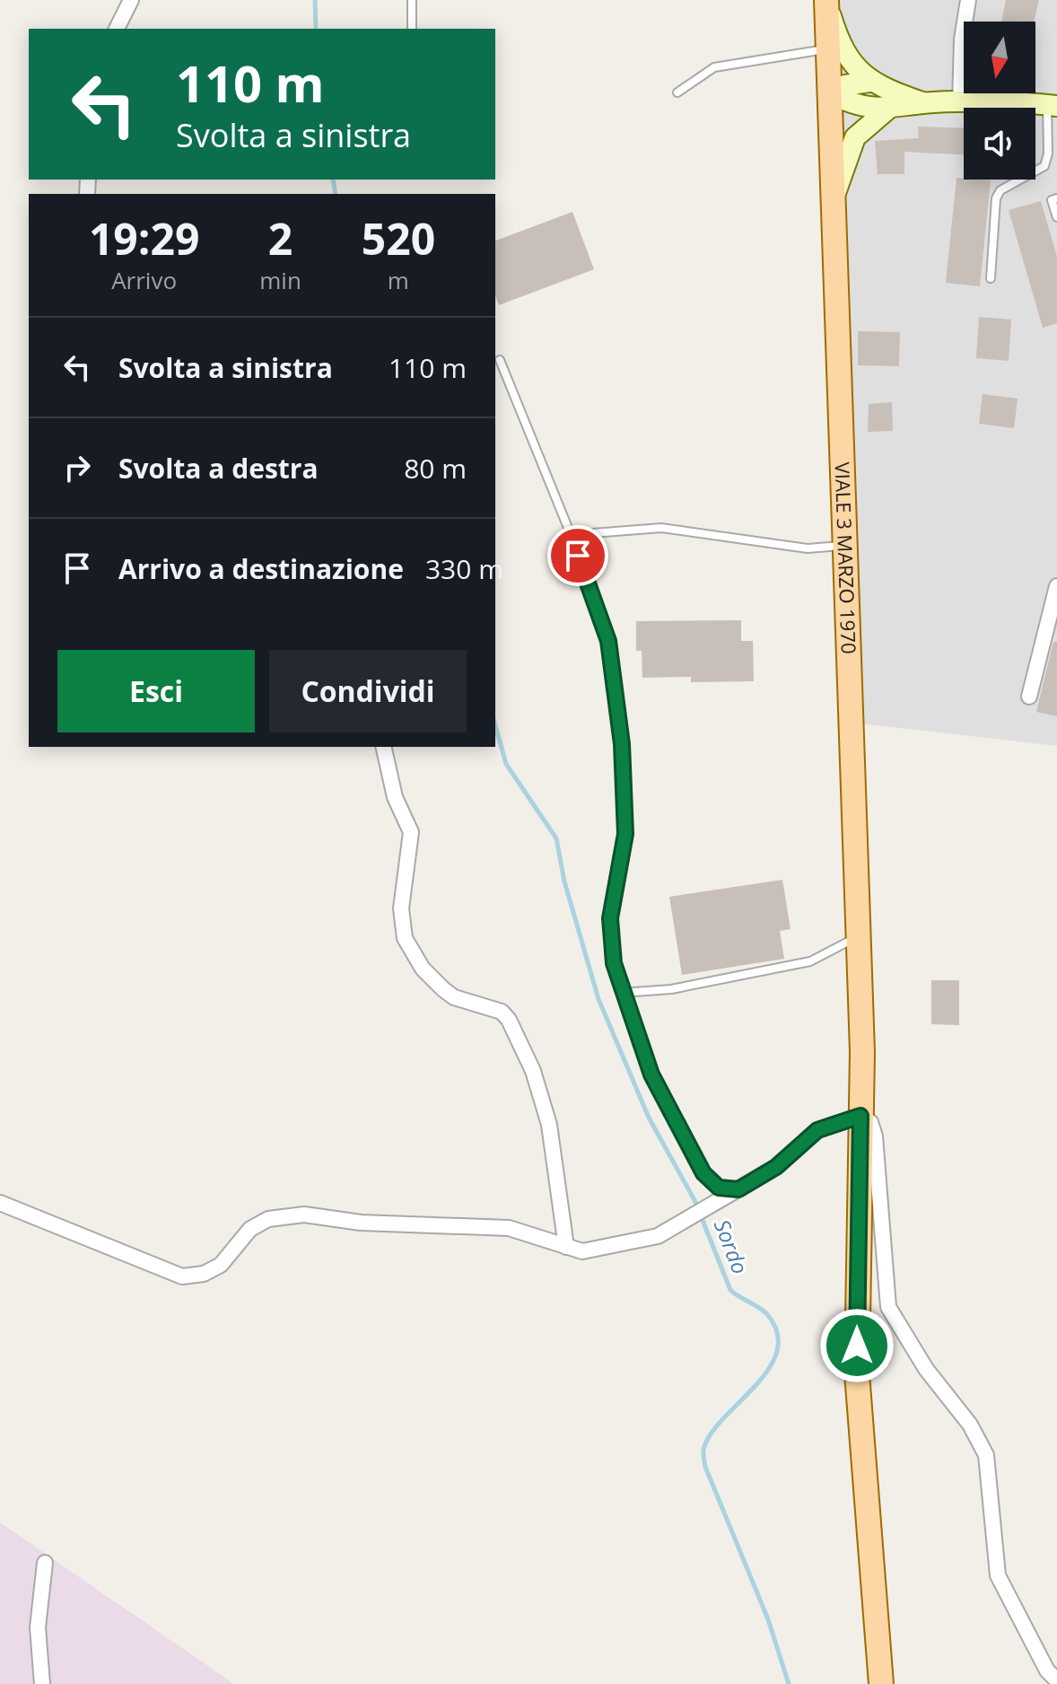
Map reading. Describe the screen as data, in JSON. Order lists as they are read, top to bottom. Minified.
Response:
{"streets":{"main road":["VIALE 3 MARZO 1970"]},"water":["Sordo"],"north":"bottom","page":{"turn":["110 m","Svolta a sinistra"],"eta":["19:29","Arrivo","2","min","520","m"],"list":[{"name":"Svolta a sinistra","value":"110 m"},{"name":"Svolta a destra","value":"80 m"},{"name":"Arrivo a destinazione","value":"330 m"}],"buttons":["Esci","Condividi"]}}
